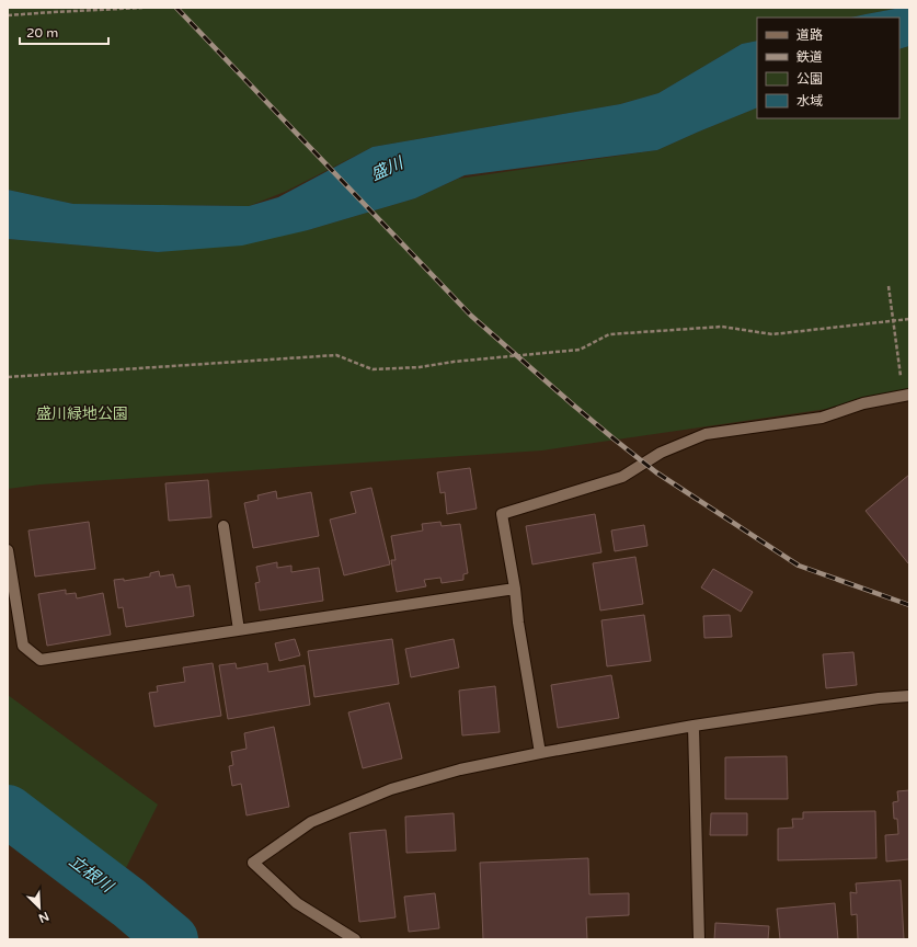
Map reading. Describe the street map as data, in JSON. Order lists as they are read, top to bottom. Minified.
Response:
{"water":["盛川","立根川"],"parks":["盛川緑地公園"],"legend":["道路","鉄道","公園","水域"],"scale_bar":"20 m","north":"bottom right"}
